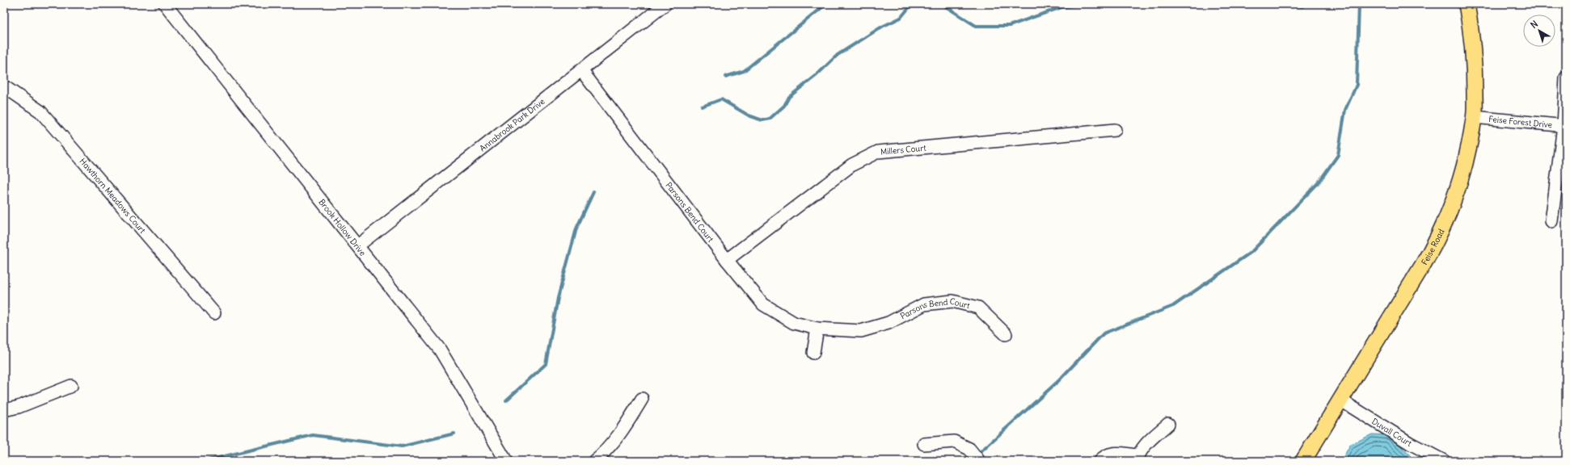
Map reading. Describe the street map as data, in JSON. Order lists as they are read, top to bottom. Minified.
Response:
{"streets":{"main road":["Feise Road"],"street":["Feise Forest Drive","Annabrook Park Drive","Millers Court","Hawthorn Meadows Court","Parsons Bend Court","Brook Hollow Drive","Duvall Court"]},"crossings":[["Feise Forest Drive","Feise Road"],["Annabrook Park Drive","Parsons Bend Court"],["Annabrook Park Drive","Brook Hollow Drive"],["Millers Court","Parsons Bend Court"],["Feise Road","Duvall Court"]],"north":"top left"}
